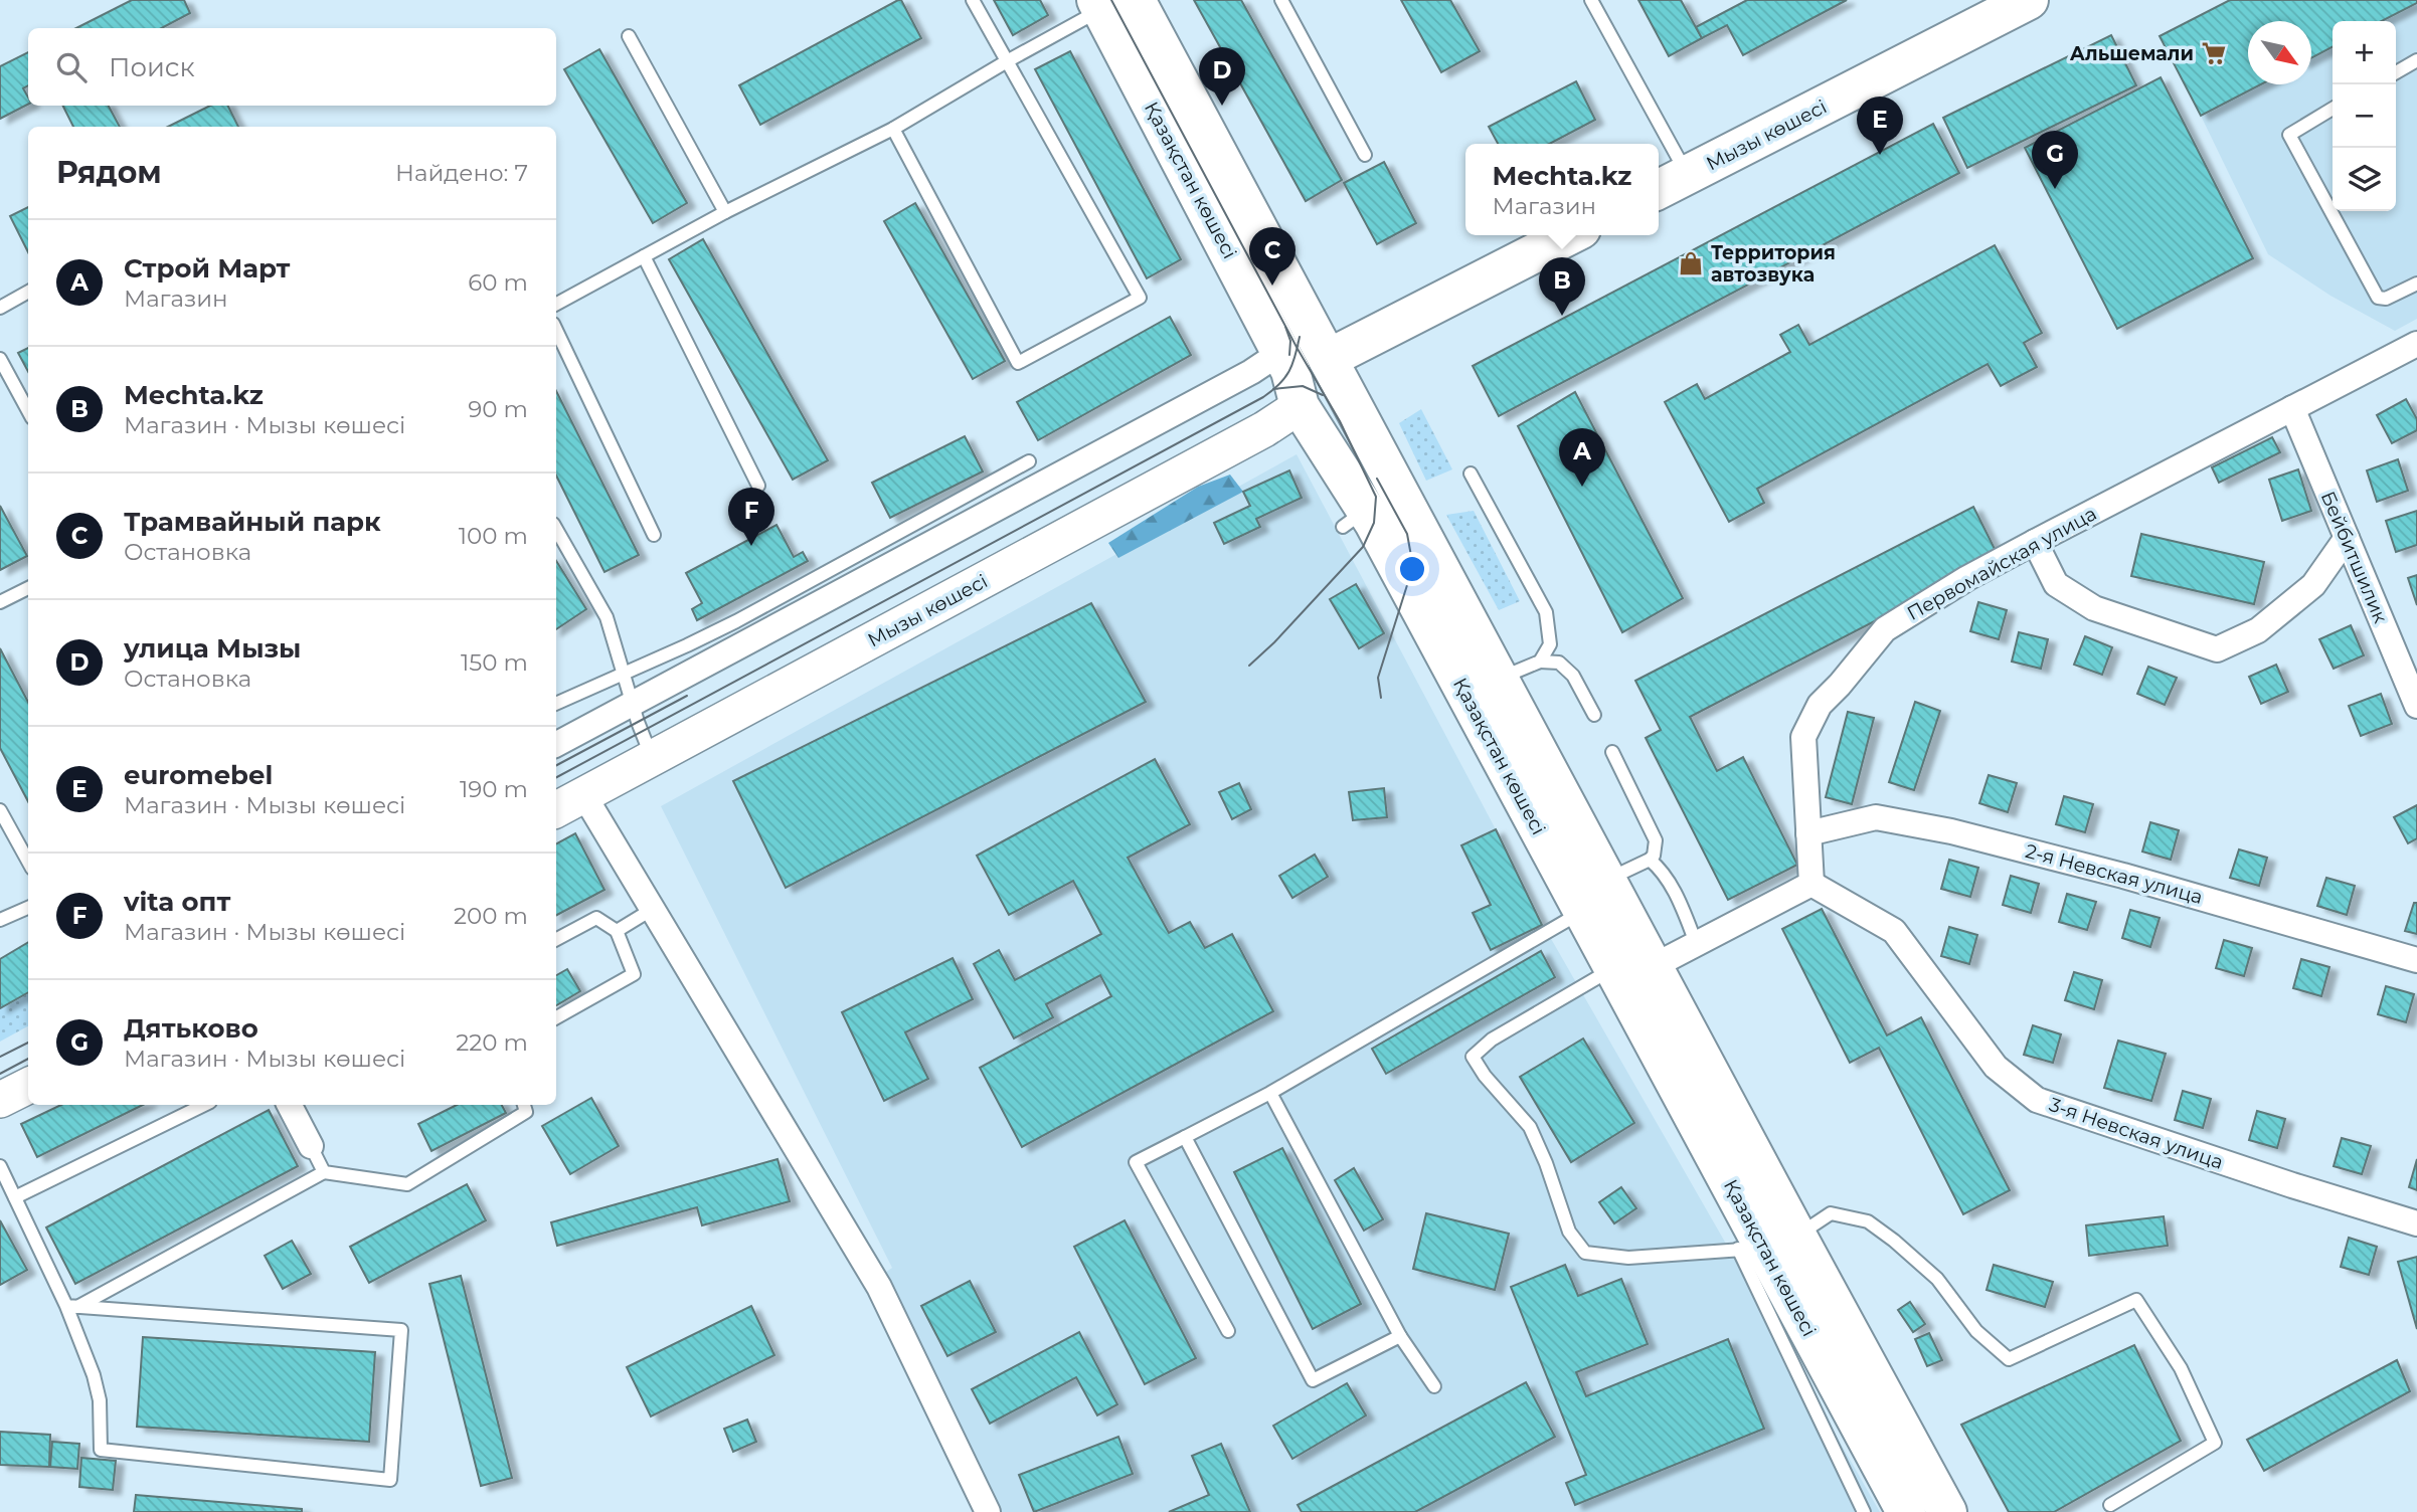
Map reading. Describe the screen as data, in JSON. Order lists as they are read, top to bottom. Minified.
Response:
{"streets":{"main road":["Мызы көшесі","Қазақстан көшесі"],"street":["Бейбитшилик","Первомайская улица","2-я Невская улица","3-я Невская улица"]},"crossings":[["Мызы көшесі","Қазақстан көшесі"],["Бейбитшилик","Первомайская улица"],["Первомайская улица","2-я Невская улица"],["Первомайская улица","3-я Невская улица"]],"places":{"supermarket":["Альшемали"],"shop":["Территория автозвука"]},"north":"bottom right","page":{"map_buttons":["+","−"],"search":"Поиск","pins":["D","E","G","C","B","A","F"],"heading":["Рядом","Найдено: 7"],"popup":["Mechta.kz","Магазин"],"list":[{"mark":"A","name":"Строй Март","note":"Магазин","value":"60 m"},{"mark":"B","name":"Mechta.kz","note":"Магазин · Мызы көшесі","value":"90 m"},{"mark":"C","name":"Трамвайный парк","note":"Остановка","value":"100 m"},{"mark":"D","name":"улица Мызы","note":"Остановка","value":"150 m"},{"mark":"E","name":"euromebel","note":"Магазин · Мызы көшесі","value":"190 m"},{"mark":"F","name":"vita опт","note":"Магазин · Мызы көшесі","value":"200 m"},{"mark":"G","name":"Дятьково","note":"Магазин · Мызы көшесі","value":"220 m"}]}}
